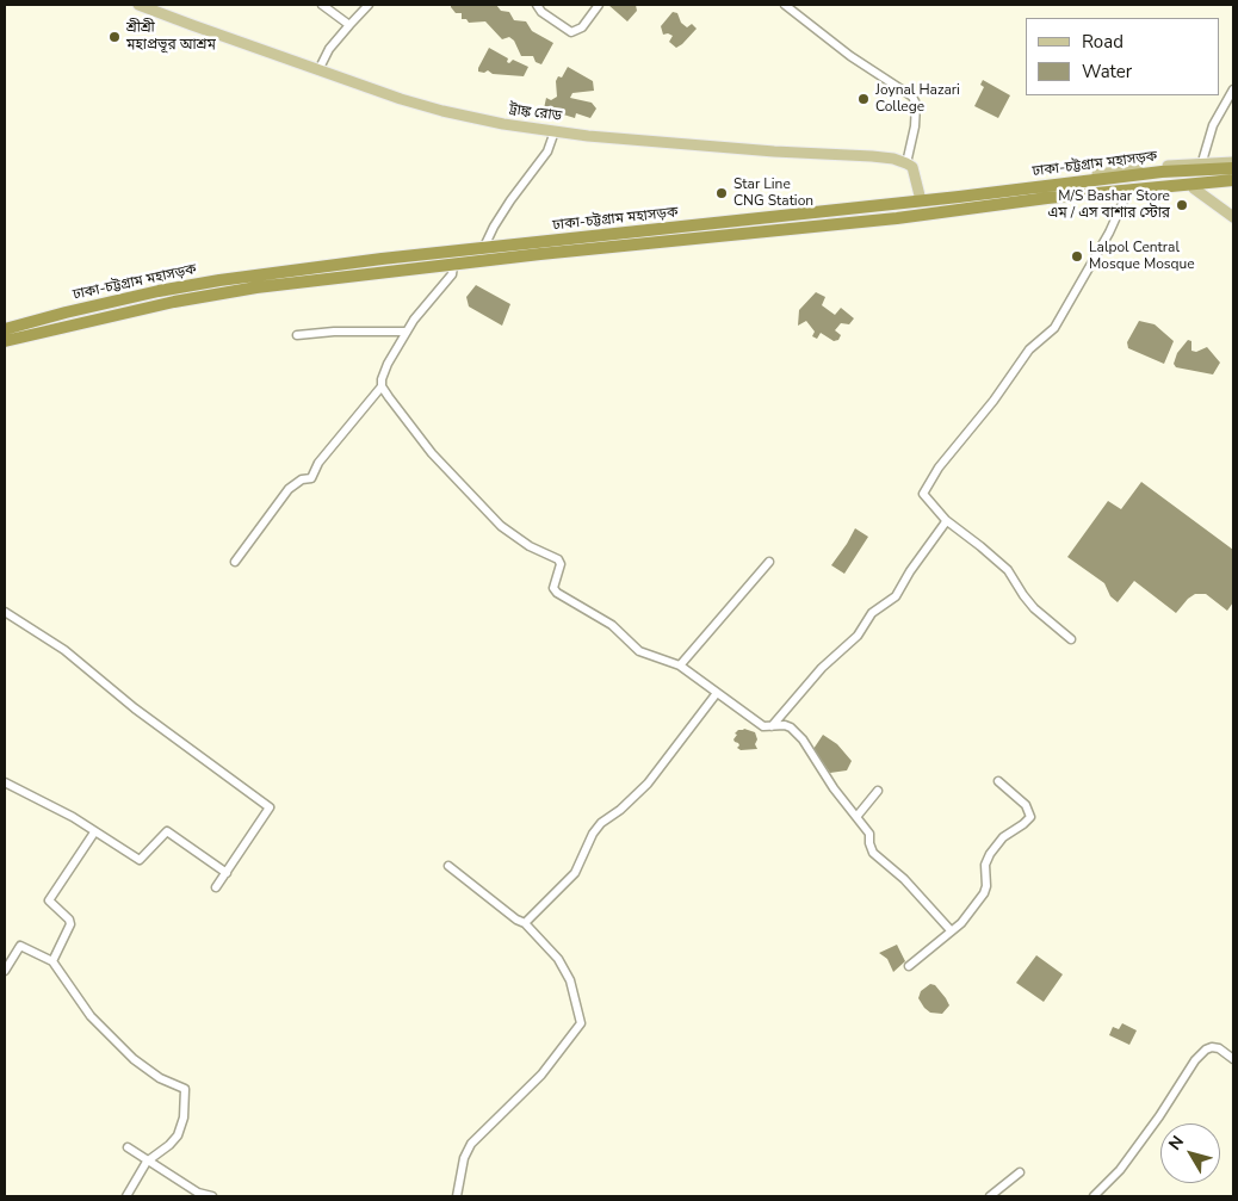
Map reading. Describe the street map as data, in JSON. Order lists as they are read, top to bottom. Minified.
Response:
{"streets":{"highway":["ঢাকা-চট্টগ্রাম মহাসড়ক"],"main road":["ট্রাঙ্ক রোড"]},"places":["শ্রীশ্রী মহাপ্রভূর আশ্রম","Joynal Hazari College","Star Line CNG Station","M/S Bashar Store এম / এস বাশার স্টোর","Lalpol Central Mosque Mosque"],"legend":["Road","Water"],"north":"top left"}
